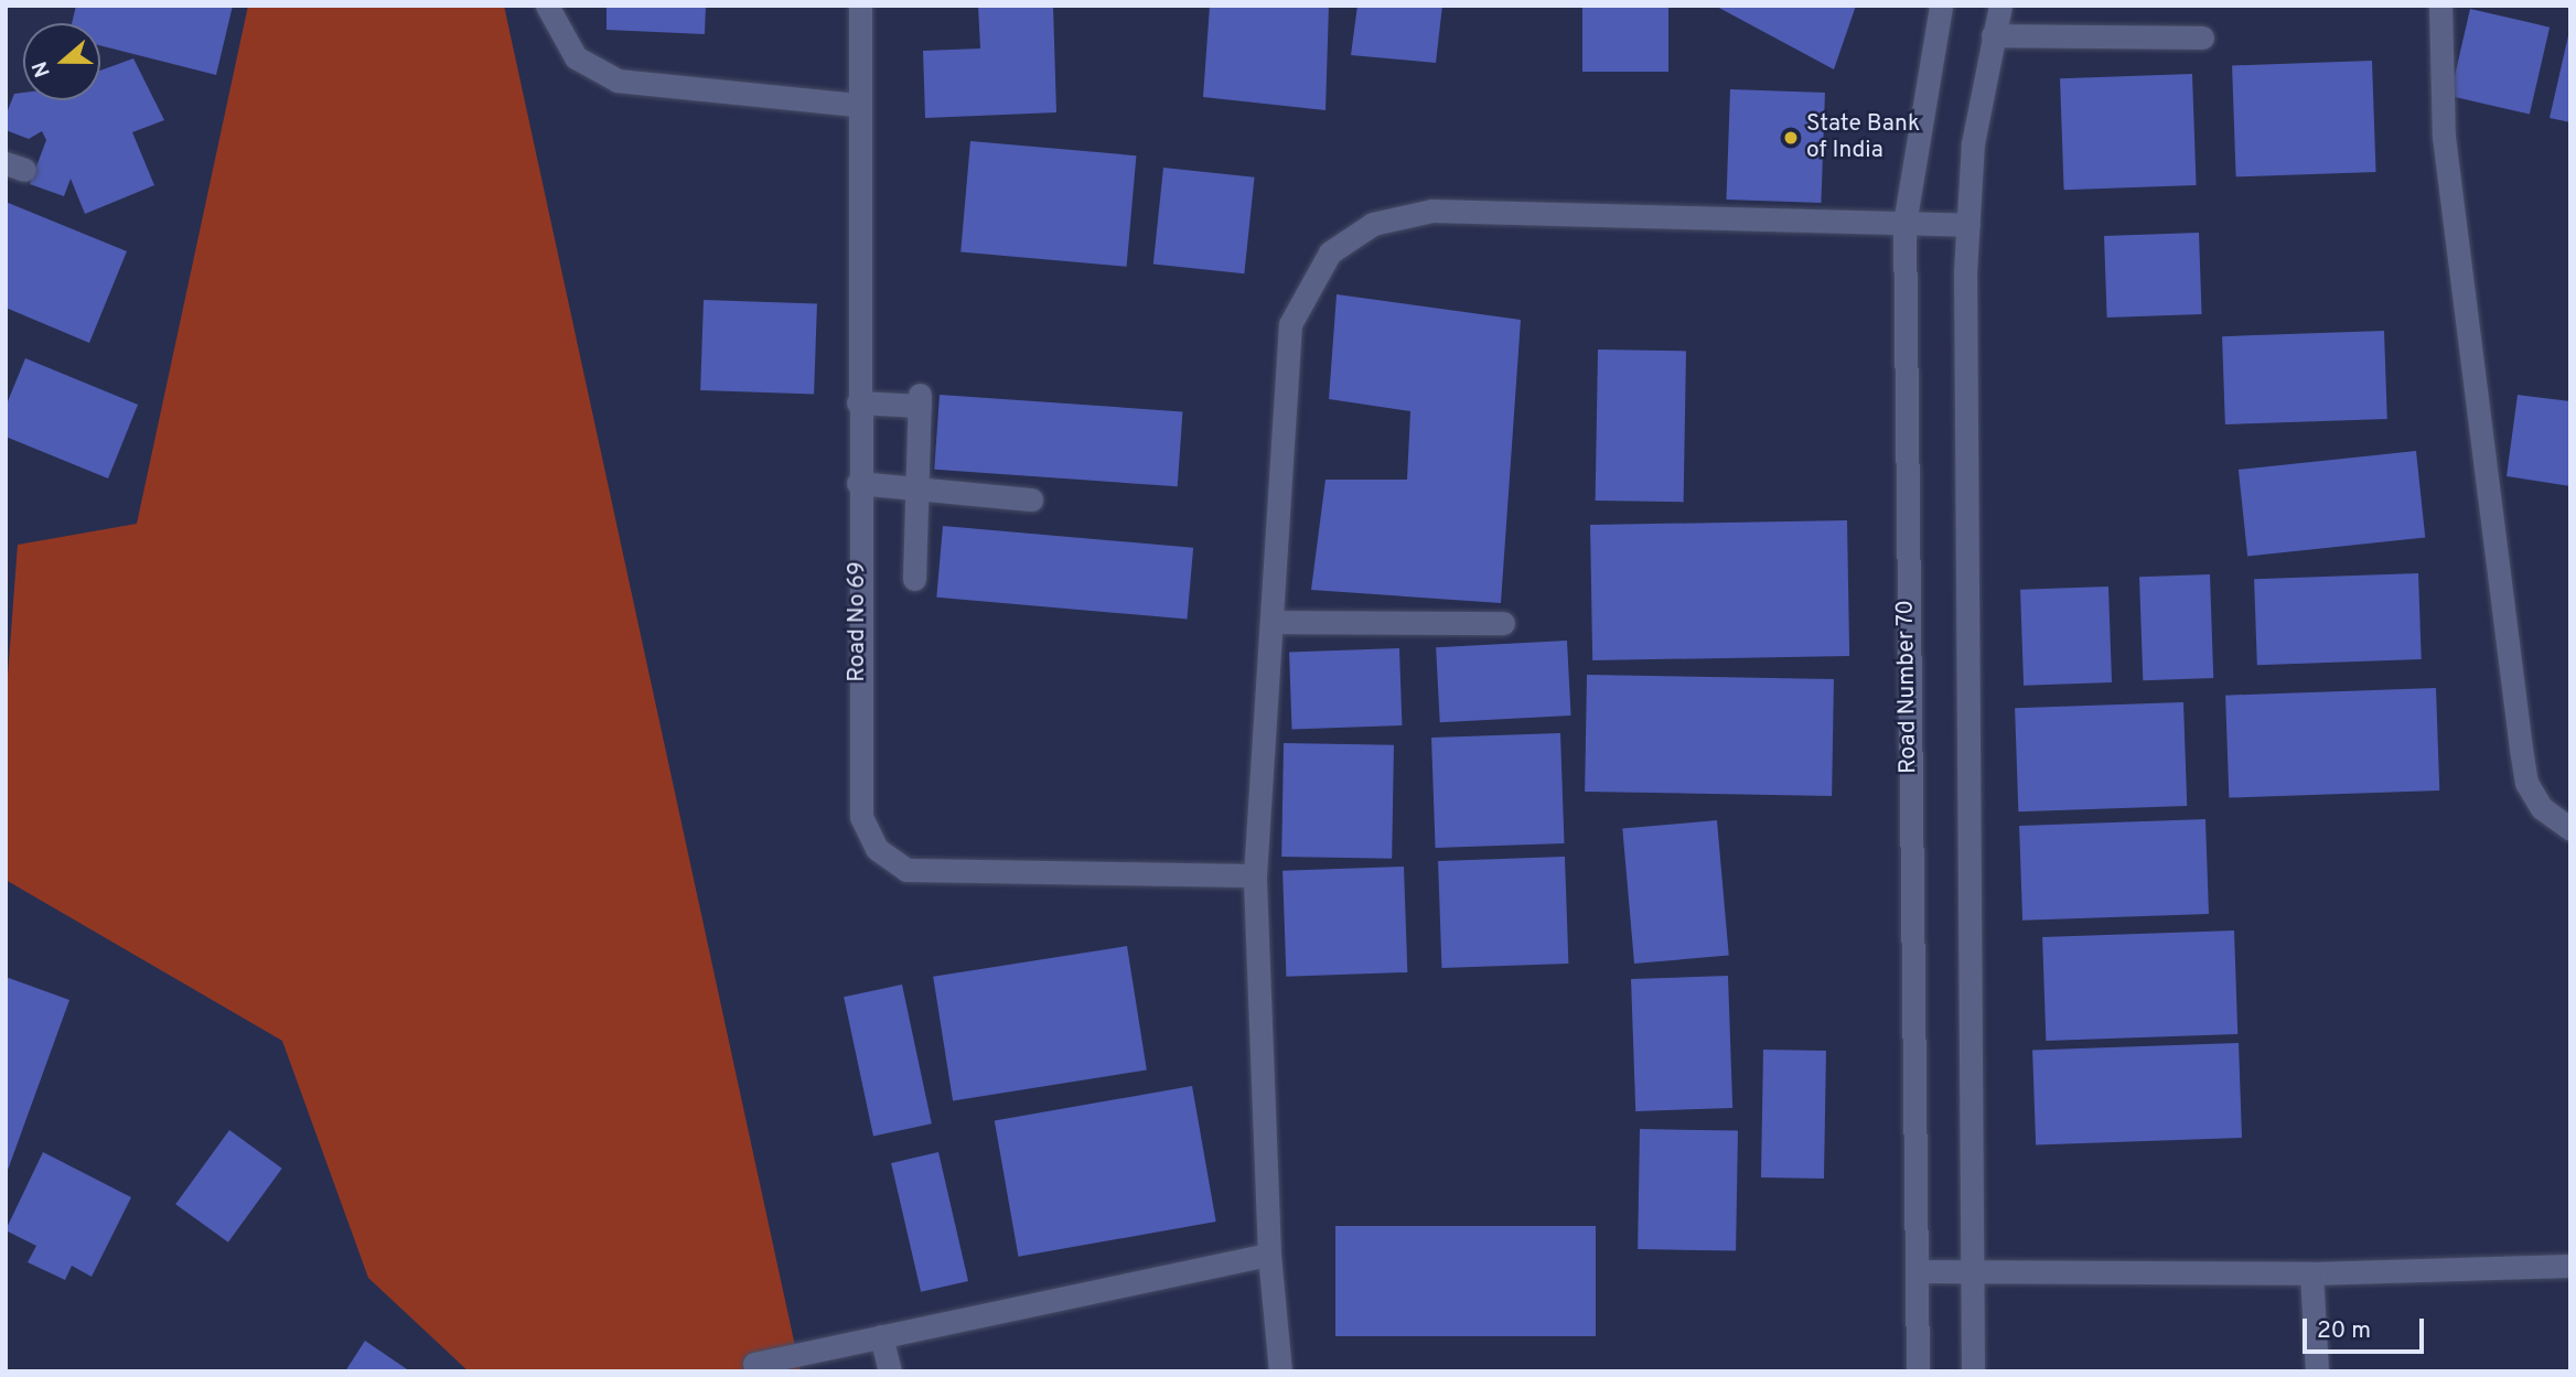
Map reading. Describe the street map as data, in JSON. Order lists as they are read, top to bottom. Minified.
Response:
{"streets":{"street":["Road No 69","Road Number 70"]},"places":["State Bank of India"],"scale_bar":"20 m","north":"left"}
